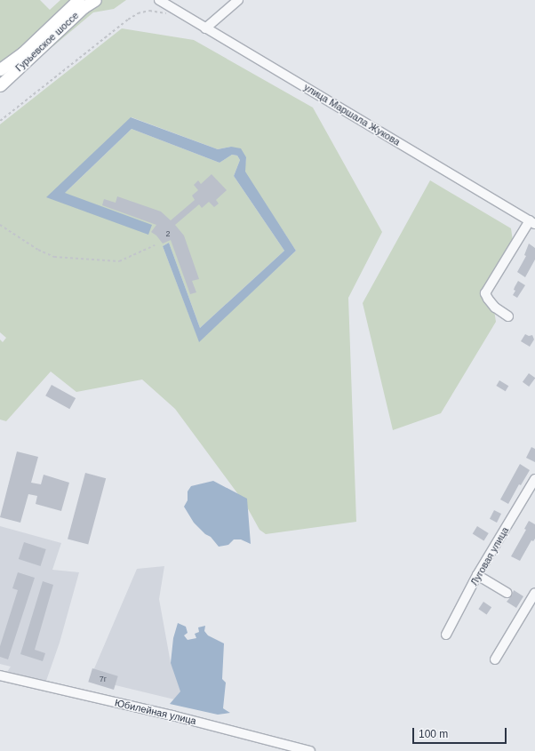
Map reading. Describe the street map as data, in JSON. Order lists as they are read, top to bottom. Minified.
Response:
{"streets":{"main road":["Гурьевское шоссе"],"street":["улица Маршала Жукова","Луговая улица","Юбилейная улица"]},"house_numbers":["2","7г"],"scale_bar":"100 m"}
